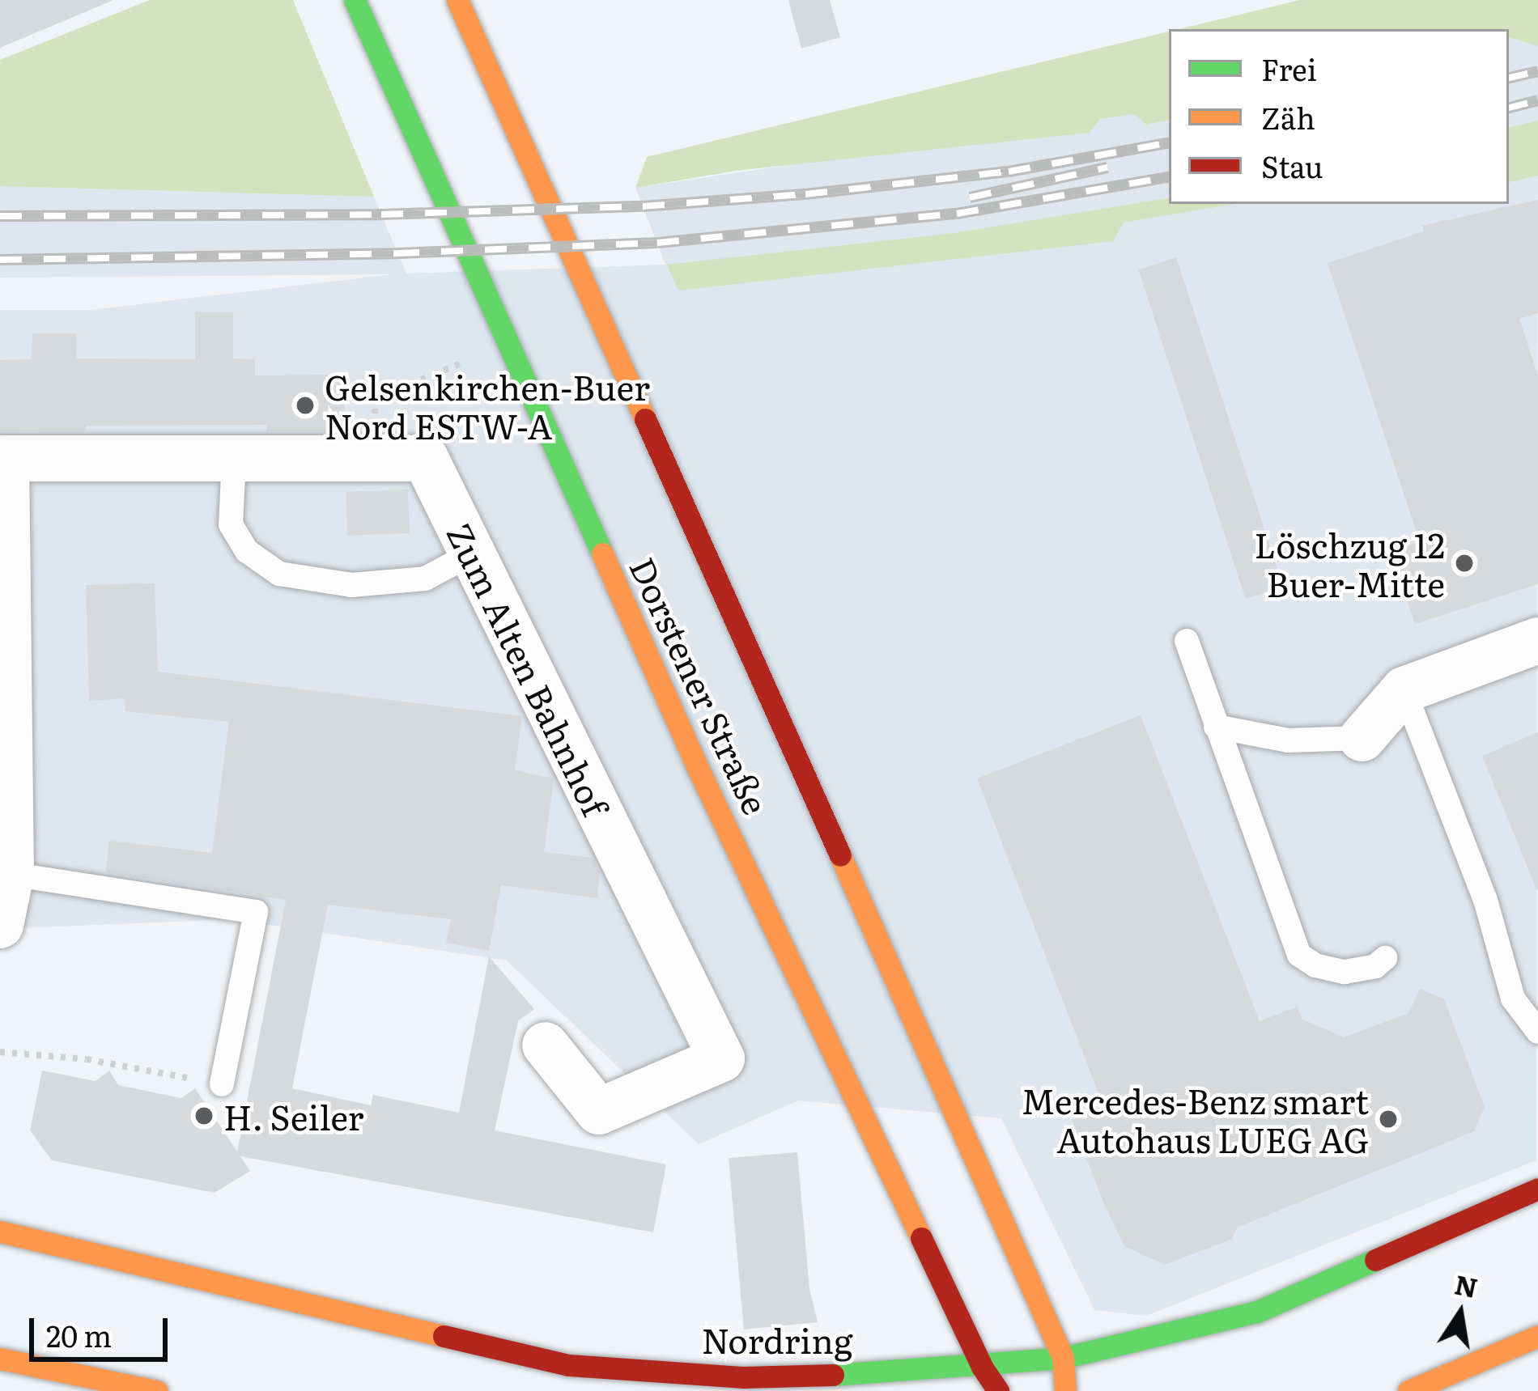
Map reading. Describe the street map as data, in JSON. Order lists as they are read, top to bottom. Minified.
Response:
{"streets":{"main road":["Dorstener Straße","Nordring"],"street":["Zum Alten Bahnhof"]},"crossings":[["Dorstener Straße","Nordring"]],"places":["Gelsenkirchen-Buer Nord ESTW-A","Löschzug 12 Buer-Mitte","H. Seiler","Mercedes-Benz smart Autohaus LUEG AG"],"legend":["Frei","Zäh","Stau"],"scale_bar":"20 m","north":"top"}
